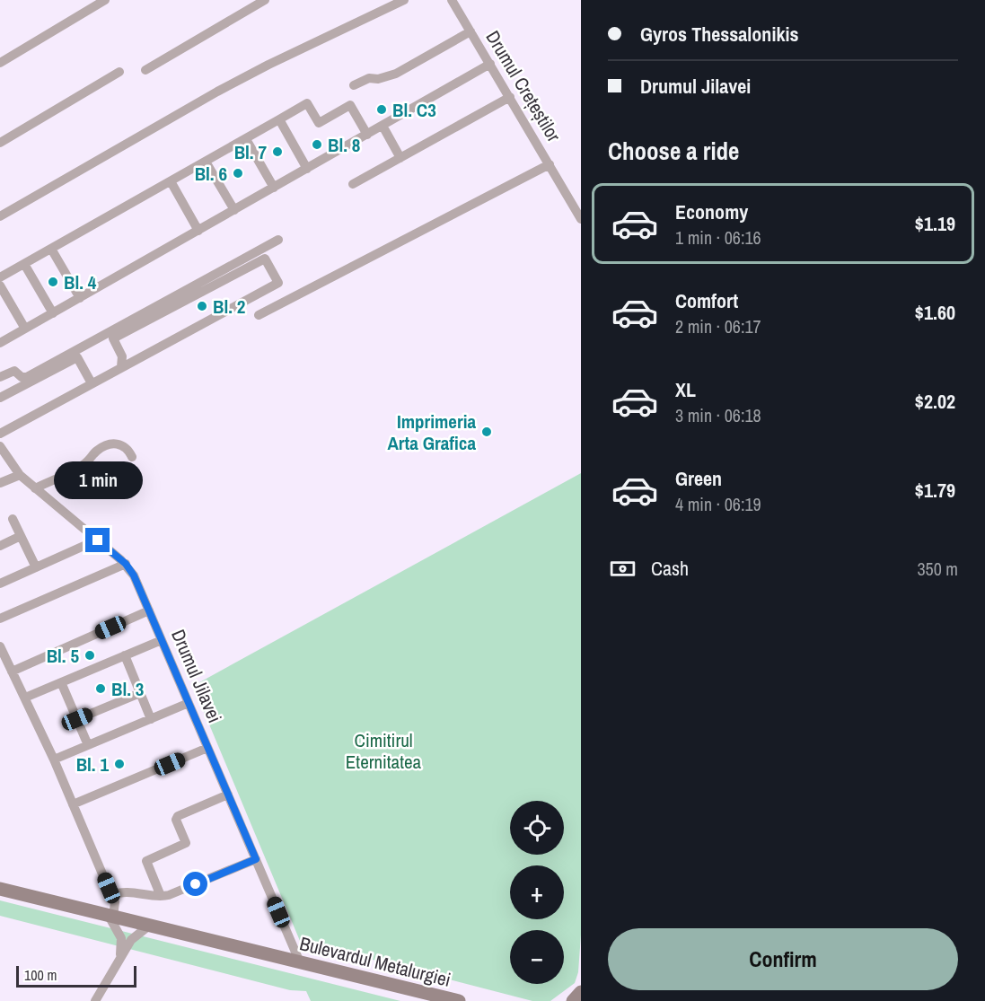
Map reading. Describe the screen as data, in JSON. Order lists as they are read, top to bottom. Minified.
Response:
{"streets":{"main road":["Bulevardul Metalurgiei"],"street":["Drumul Crețeștilor","Drumul Jilavei"]},"crossings":[["Drumul Jilavei","Bulevardul Metalurgiei"]],"parks":["Cimitirul Eternitatea"],"places":["Bl. C3","Bl. 8","Bl. 7","Bl. 6","Bl. 4","Bl. 2","Imprimeria Arta Grafica","Bl. 5","Bl. 3","Bl. 1"],"scale_bar":"100 m","page":{"banner":["Gyros Thessalonikis","Drumul Jilavei"],"heading":"Choose a ride","list":[{"name":"Economy","note":"1 min · 06:16","value":"$1.19"},{"name":"Comfort","note":"2 min · 06:17","value":"$1.60"},{"name":"XL","note":"3 min · 06:18","value":"$2.02"},{"name":"Green","note":"4 min · 06:19","value":"$1.79"}],"bubble":"1 min","pay":["Cash","350 m"],"map_buttons":["+","−"],"buttons":"Confirm","scale":"100 m"}}
